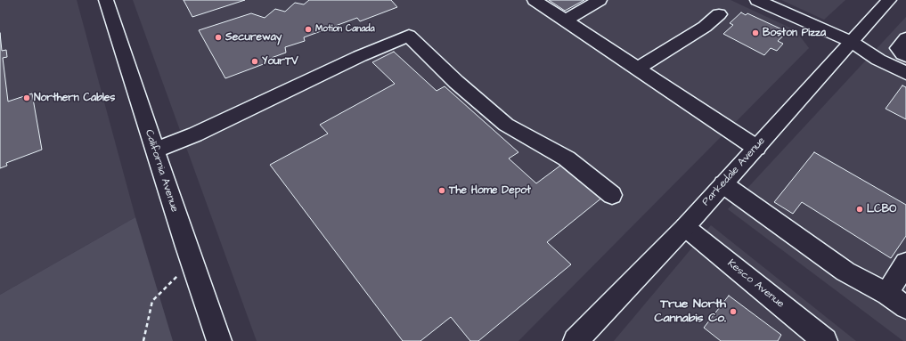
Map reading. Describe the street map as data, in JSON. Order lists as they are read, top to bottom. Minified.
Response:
{"streets":{"street":["California Avenue","Parkedale Avenue","Kesco Avenue"]},"crossings":[["Parkedale Avenue","Kesco Avenue"]],"places":["Motion Canada","Boston Pizza","Secureway","YourTV","Northern Cables","The Home Depot","LCBO","True North Cannabis Co."]}
